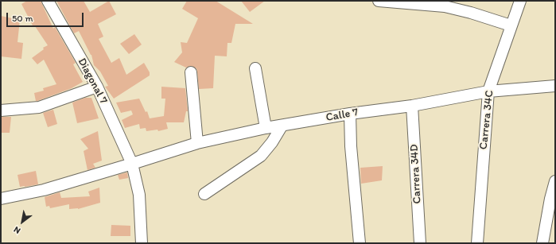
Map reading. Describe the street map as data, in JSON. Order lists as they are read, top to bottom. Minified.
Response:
{"streets":{"street":["Diagonal 7","Calle 7","Carrera 34C","Carrera 34D"]},"crossings":[["Diagonal 7","Calle 7"],["Calle 7","Carrera 34C"],["Calle 7","Carrera 34D"]],"scale_bar":"50 m","north":"bottom left"}
